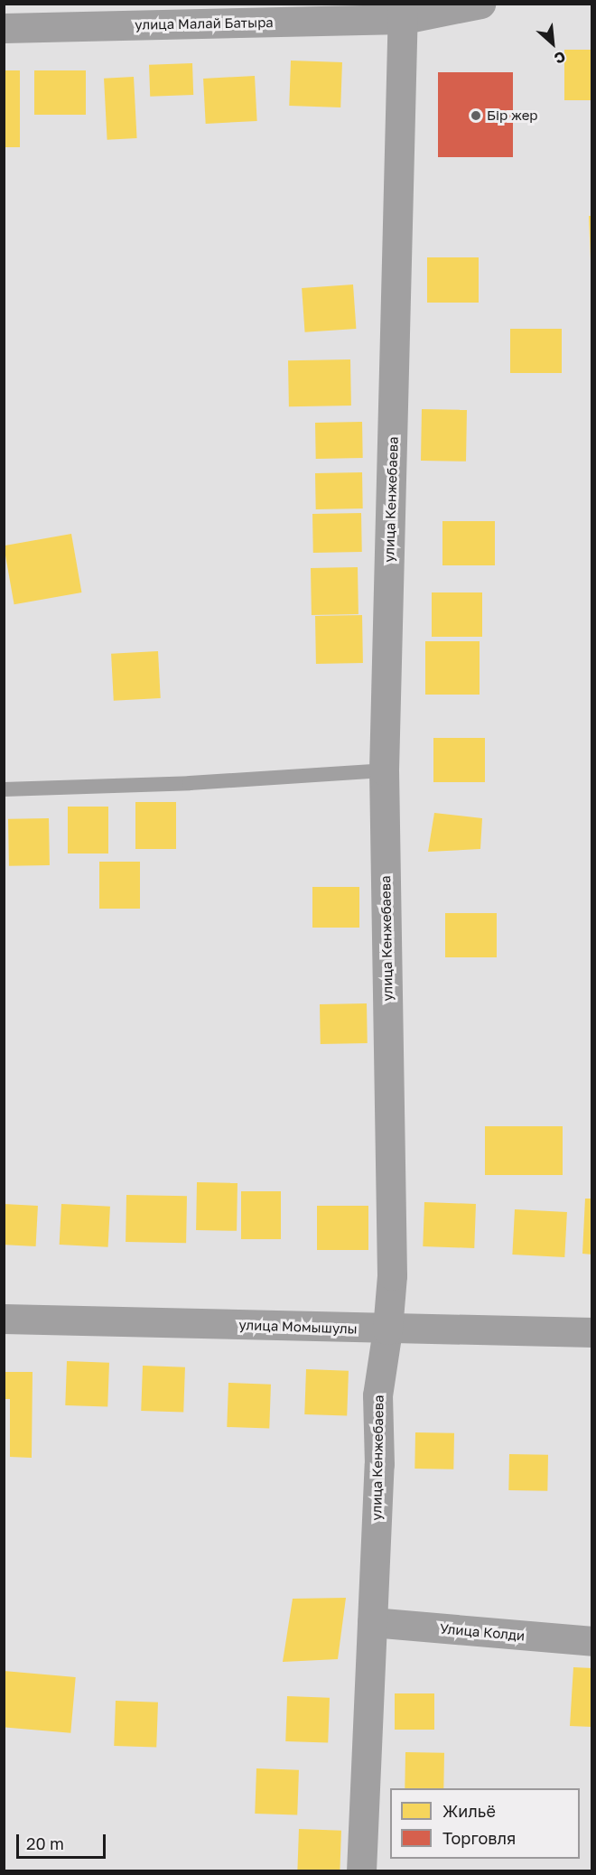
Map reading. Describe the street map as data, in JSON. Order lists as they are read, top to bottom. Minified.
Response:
{"streets":{"street":["улица Малай Батыра","улица Кенжебаева","улица Момышулы","Улица Колди"]},"crossings":[["улица Малай Батыра","улица Кенжебаева"],["улица Кенжебаева","улица Момышулы"],["улица Кенжебаева","Улица Колди"]],"places":["Бір жер"],"legend":["Жильё","Торговля"],"scale_bar":"20 m","north":"bottom right"}
